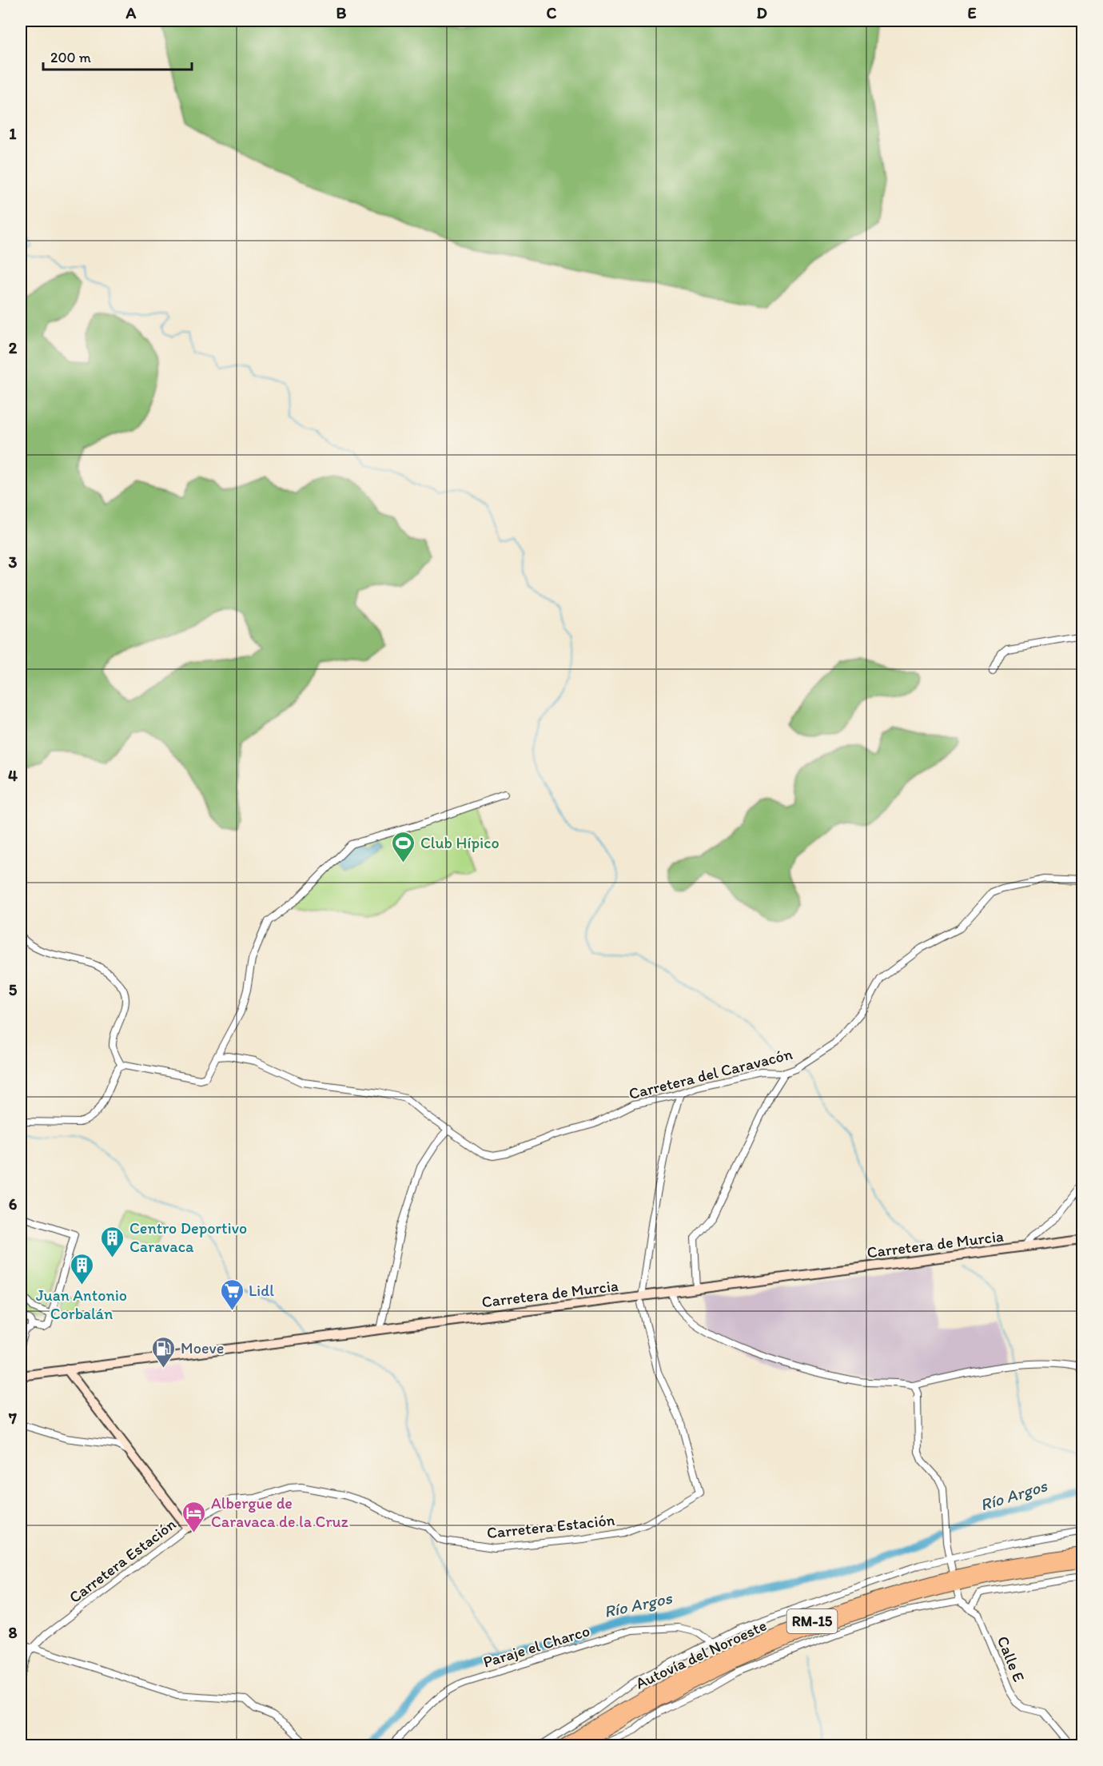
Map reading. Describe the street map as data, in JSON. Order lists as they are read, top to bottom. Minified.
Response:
{"streets":{"highway":["RM-15","Autovía del Noroeste"],"main road":["Carretera de Murcia"],"street":["Carretera del Caravacón","Carretera Estación","Paraje el Charco","Calle E"]},"crossings":[["Carretera de Murcia","Carretera Estación"]],"water":["Río Argos"],"places":{"sports":["Club Hípico"],"building":["Centro Deportivo Caravaca","Juan Antonio Corbalán"],"supermarket":["Lidl"],"fuel station":["Moeve"],"hotel":["Albergue de Caravaca de la Cruz"]},"scale_bar":"200 m","grid":{"columns":["A","B","C","D","E"],"rows":["1","2","3","4","5","6","7","8"]}}
